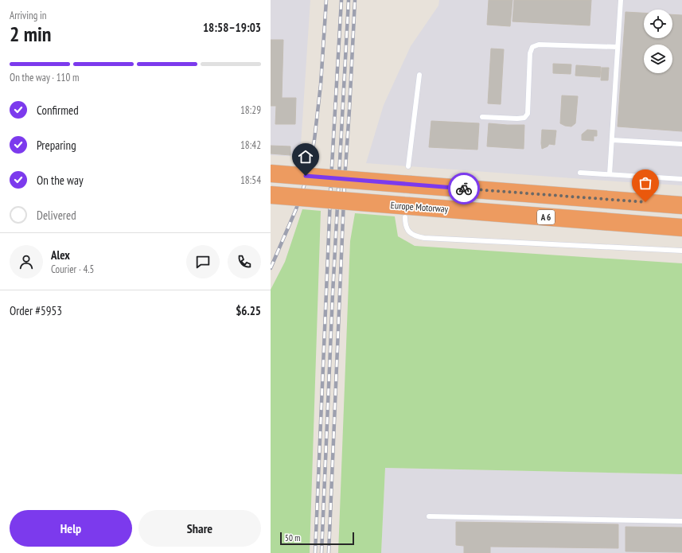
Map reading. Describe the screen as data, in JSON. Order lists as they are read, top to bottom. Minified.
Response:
{"streets":{"highway":["Europe Motorway","A 6"]},"scale_bar":"50 m","page":{"heading":["2 min","Arriving in","18:58–19:03"],"panel":["Alex","Courier · 4.5","Order #5953","$6.25"],"bar":"On the way · 110 m","list":[["Confirmed","18:29"],["Preparing","18:42"],["On the way","18:54"],"Delivered"],"buttons":["Help","Share"],"scale":"50 m"}}
